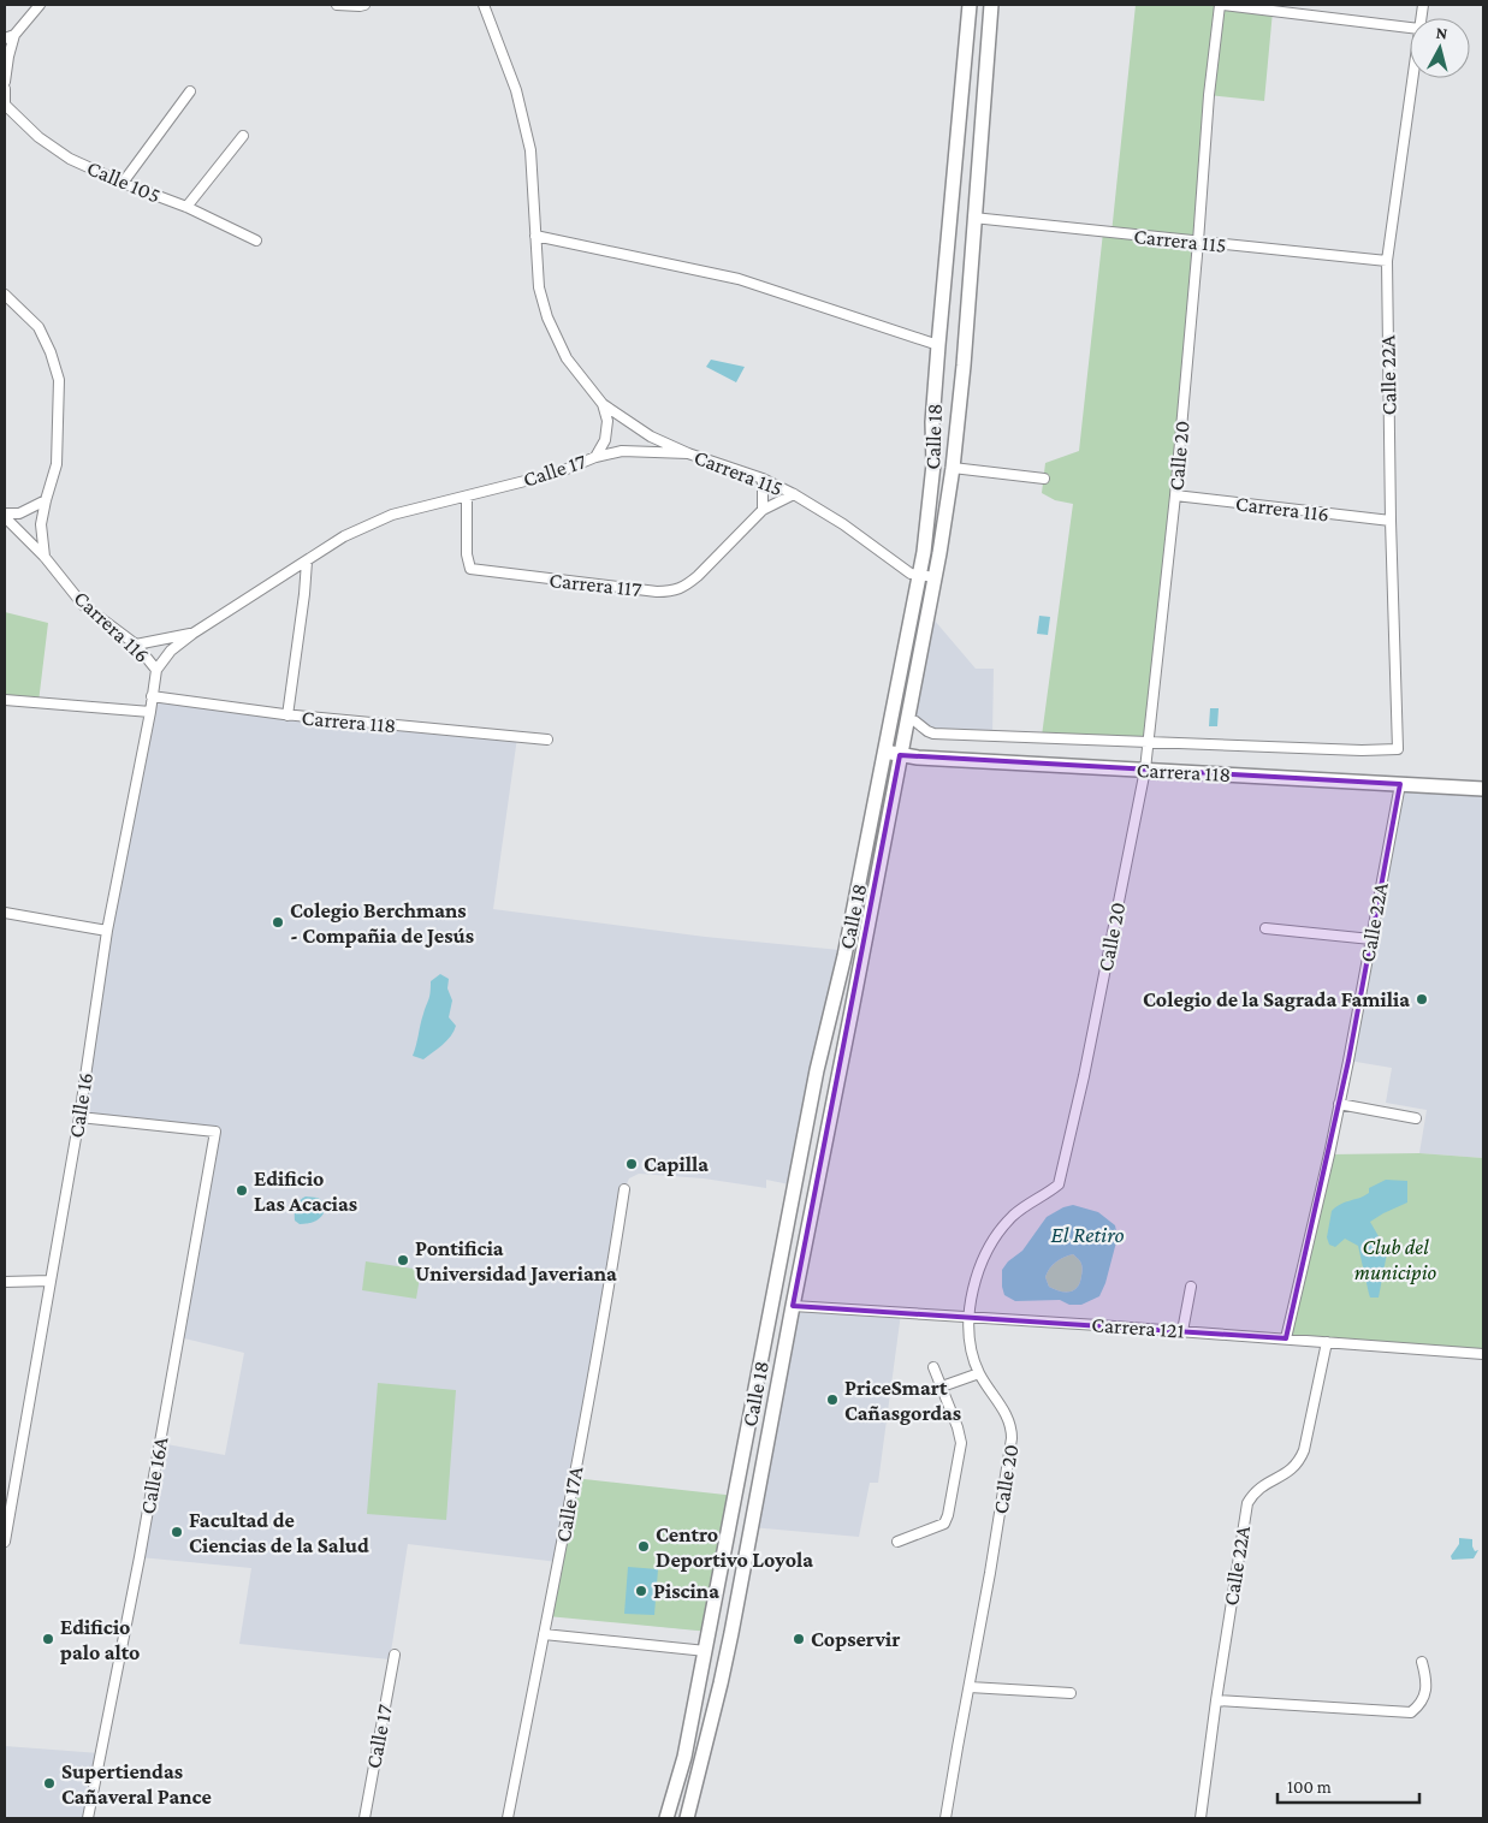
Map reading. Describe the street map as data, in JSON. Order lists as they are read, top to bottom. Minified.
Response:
{"streets":{"main road":["Calle 18","Carrera 118"],"street":["Calle 105","Carrera 115","Calle 22A","Calle 20","Calle 17","Carrera 116","Carrera 117","Calle 16","Carrera 121","Calle 16A","Calle 17A"]},"crossings":[["Carrera 115","Calle 22A"],["Carrera 115","Calle 18"],["Carrera 115","Calle 20"],["Carrera 115","Calle 17"],["Carrera 115","Carrera 117"],["Calle 22A","Calle 20"],["Calle 22A","Carrera 116"],["Calle 22A","Carrera 118"],["Calle 22A","Carrera 121"],["Calle 18","Carrera 118"],["Calle 18","Carrera 121"],["Calle 20","Carrera 116"],["Calle 20","Carrera 118"],["Calle 20","Carrera 121"],["Calle 17","Carrera 116"],["Calle 17","Carrera 117"],["Calle 17","Calle 16"],["Carrera 116","Calle 16"],["Carrera 118","Calle 16"],["Calle 16","Calle 16A"]],"water":["El Retiro"],"parks":["Club del municipio"],"places":["Colegio Berchmans - Compañia de Jesús","Colegio de la Sagrada Familia","Capilla","Edificio Las Acacias","Pontificia Universidad Javeriana","PriceSmart Cañasgordas","Facultad de Ciencias de la Salud","Centro Deportivo Loyola","Piscina","Edificio palo alto","Copservir","Supertiendas Cañaveral Pance"],"scale_bar":"100 m","north":"top"}
